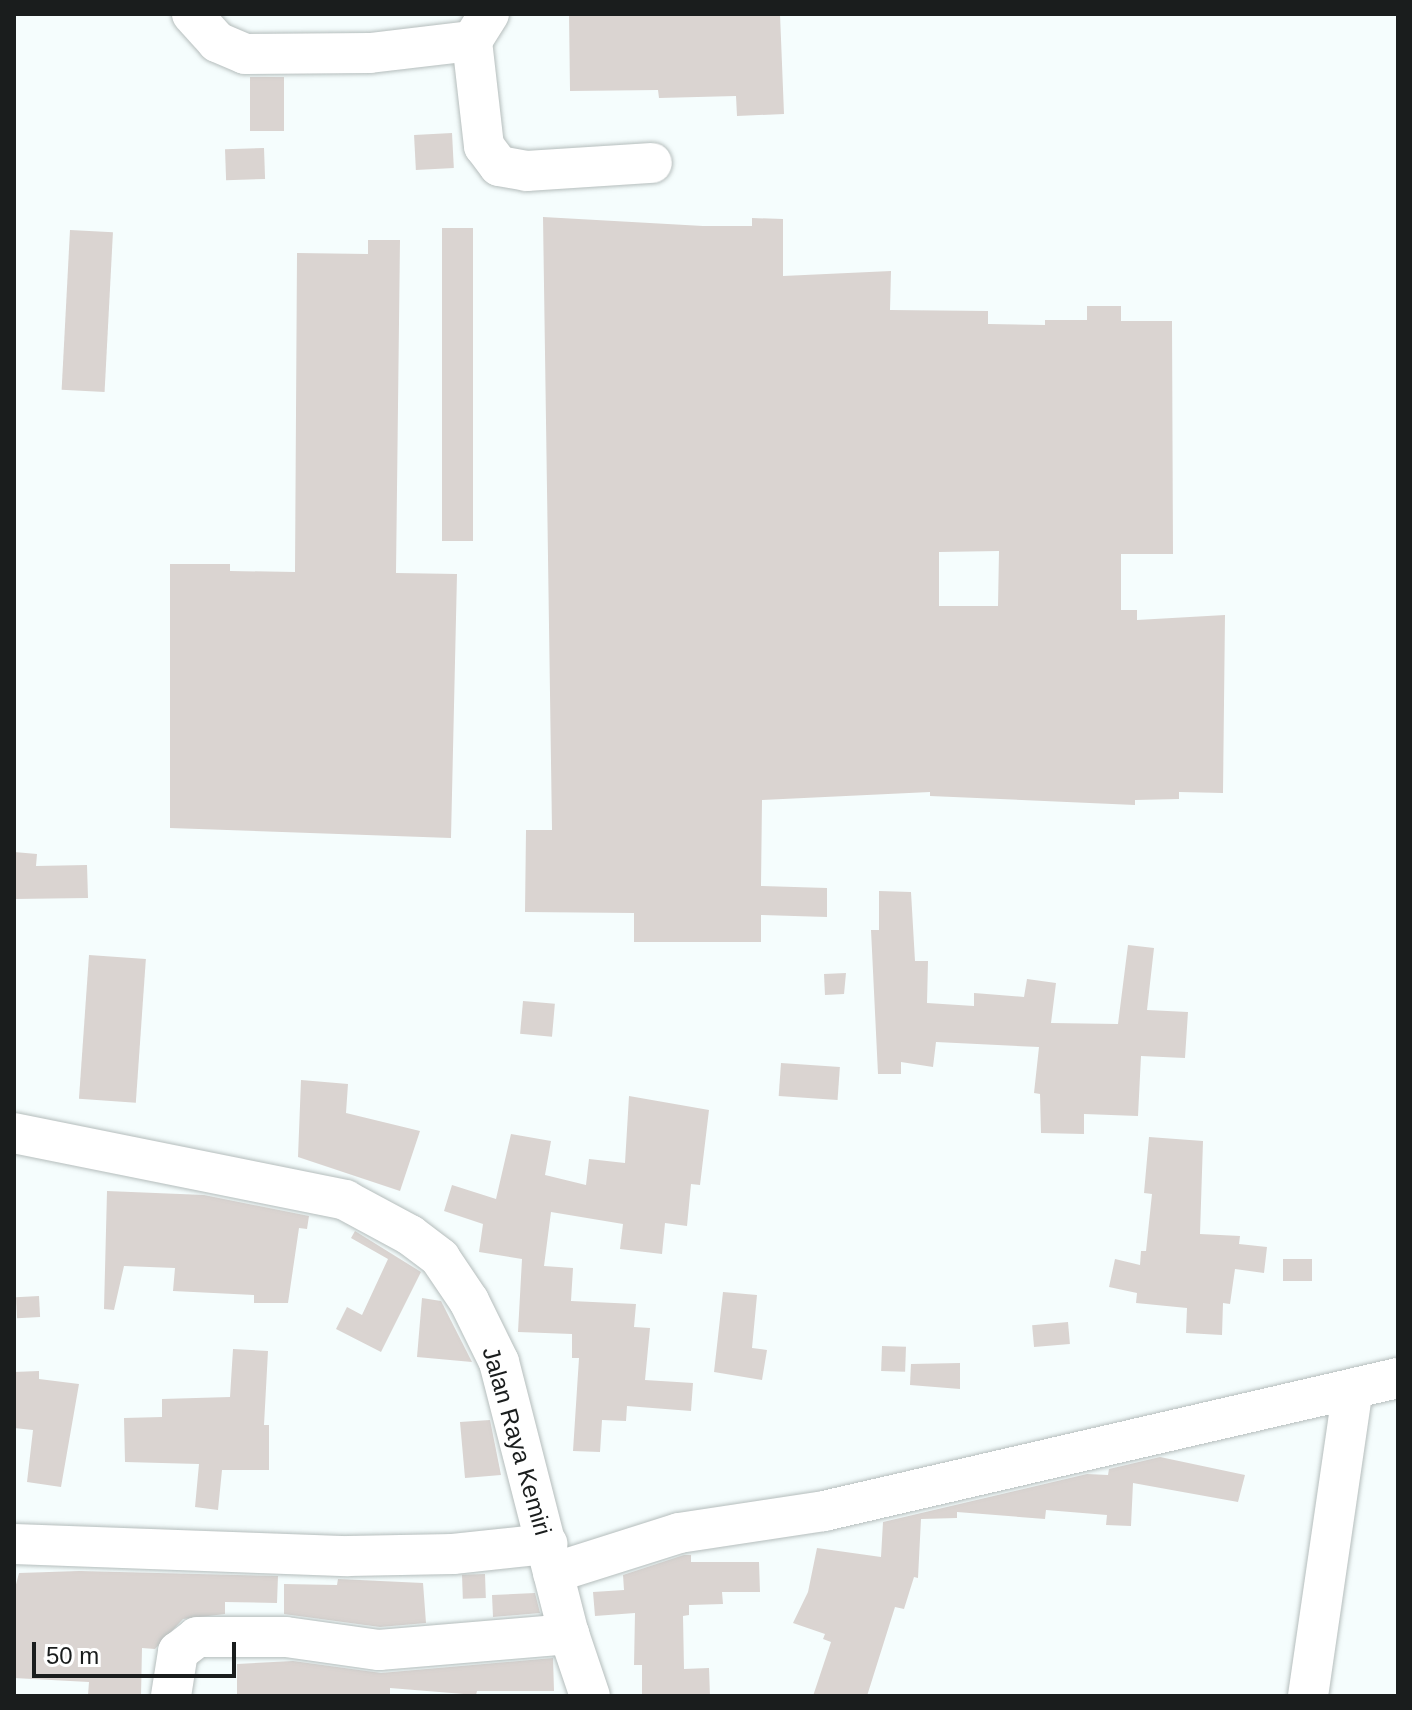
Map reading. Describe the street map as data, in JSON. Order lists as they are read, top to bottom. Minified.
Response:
{"streets":{"street":["Jalan Raya Kemiri"]},"scale_bar":"50 m"}
